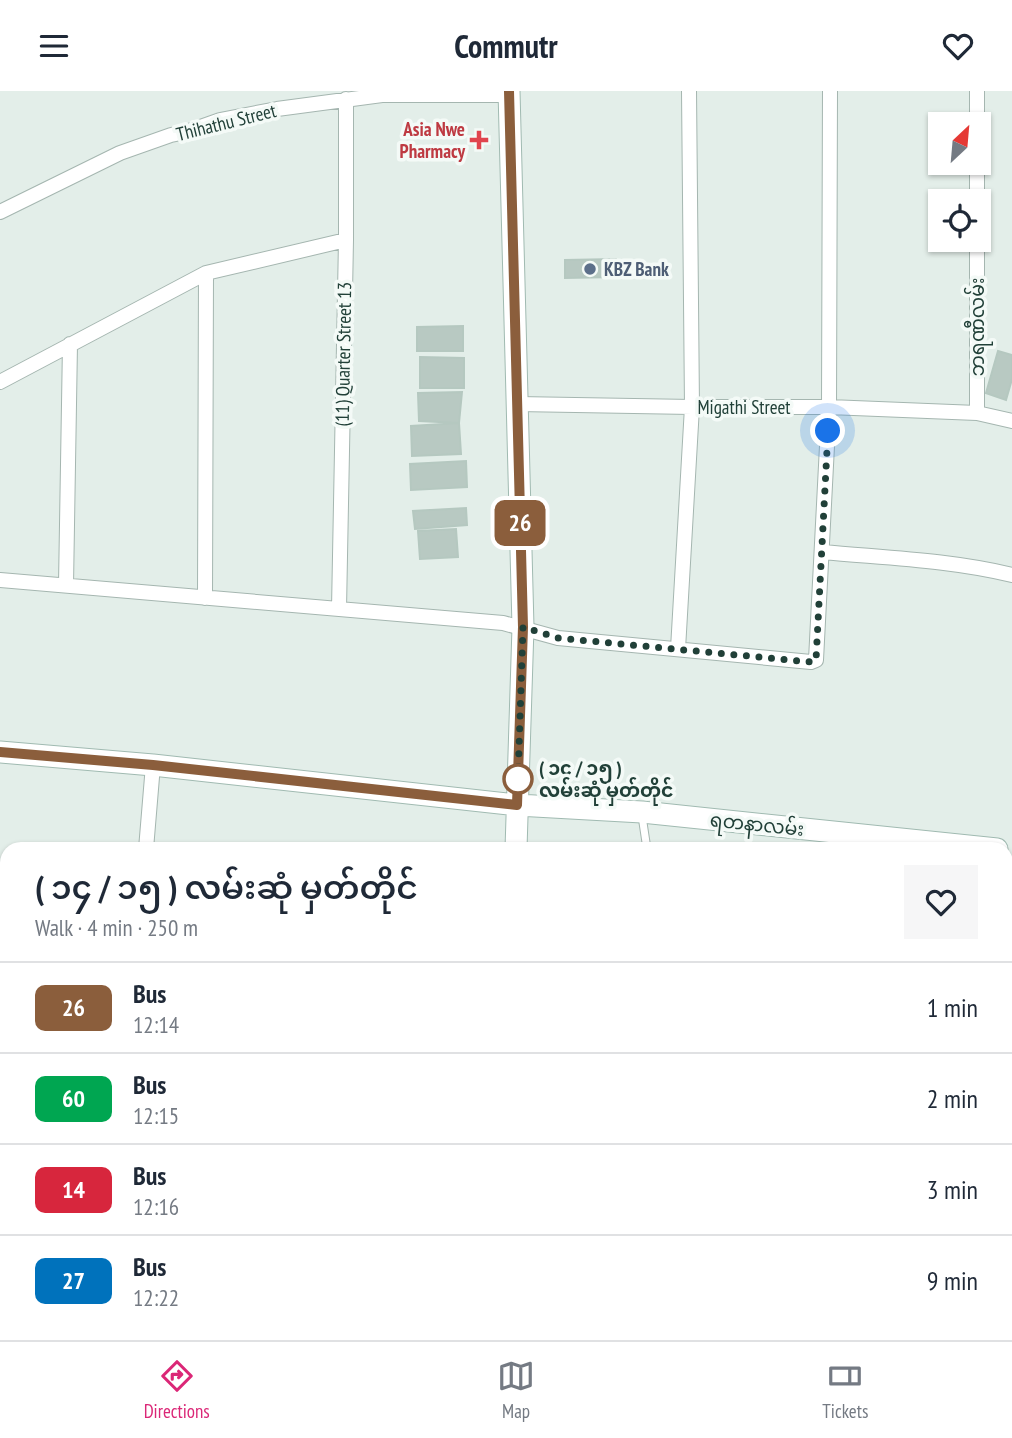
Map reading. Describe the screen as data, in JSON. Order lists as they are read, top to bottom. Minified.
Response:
{"streets":{"main road":["ရတနာလမ်း"],"street":["Thihathu Street","ဘရဏီလမ်း","(11) Quarter Street 13","Migathi Street"]},"crossings":[["Thihathu Street","(11) Quarter Street 13"],["ဘရဏီလမ်း","Migathi Street"]],"places":{"health":["Asia Nwe Pharmacy"],"other":["KBZ Bank","( ၁၄ / ၁၅ ) လမ်းဆုံ မှတ်တိုင်"]},"lines":["bus line 26"],"north":"top right","page":{"header":"Commutr","on_map":"26","heading":["( ၁၄ / ၁၅ ) လမ်းဆုံ မှတ်တိုင်","Walk · 4 min · 250 m"],"list":[{"mark":"26","name":"Bus","note":"12:14","value":"1 min"},{"mark":"60","name":"Bus","note":"12:15","value":"2 min"},{"mark":"14","name":"Bus","note":"12:16","value":"3 min"},{"mark":"27","name":"Bus","note":"12:22","value":"9 min"}],"tabs":["Directions","Map","Tickets"]}}
